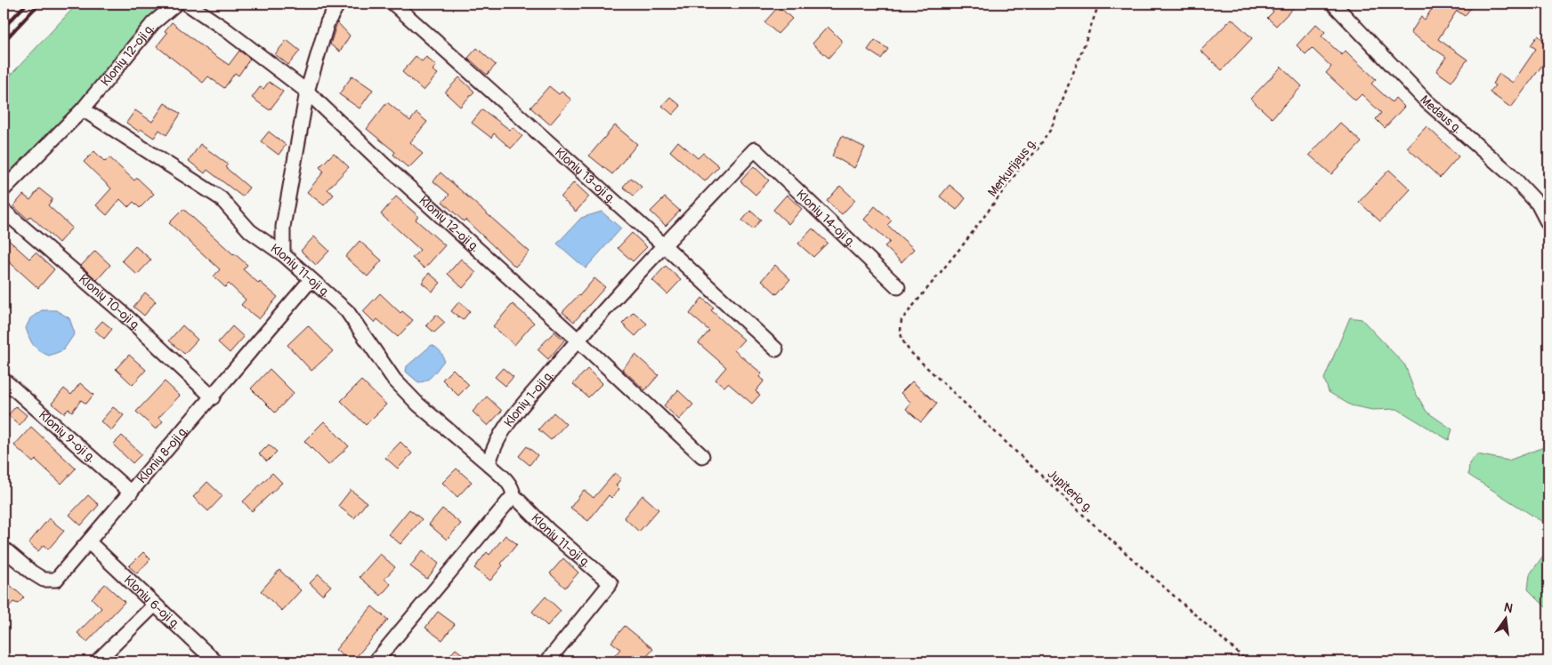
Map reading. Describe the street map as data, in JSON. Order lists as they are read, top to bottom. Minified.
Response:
{"streets":{"street":["Klonių 12-oji g.","Medaus g.","Klonių 13-oji g.","Klonių 14-oji g.","Klonių 11-oji g.","Klonių 10-oji g.","Klonių 1-oji g.","Klonių 9-oji g.","Klonių 8-oji g.","Klonių 6-oji g."],"path":["Merkurijaus g.","Jupiterio g."]},"crossings":[["Klonių 12-oji g.","Klonių 11-oji g."],["Klonių 12-oji g.","Klonių 1-oji g."],["Merkurijaus g.","Jupiterio g."],["Klonių 13-oji g.","Klonių 1-oji g."],["Klonių 14-oji g.","Klonių 1-oji g."],["Klonių 11-oji g.","Klonių 1-oji g."],["Klonių 11-oji g.","Klonių 8-oji g."],["Klonių 10-oji g.","Klonių 8-oji g."],["Klonių 9-oji g.","Klonių 8-oji g."],["Klonių 8-oji g.","Klonių 6-oji g."]],"north":"top"}
